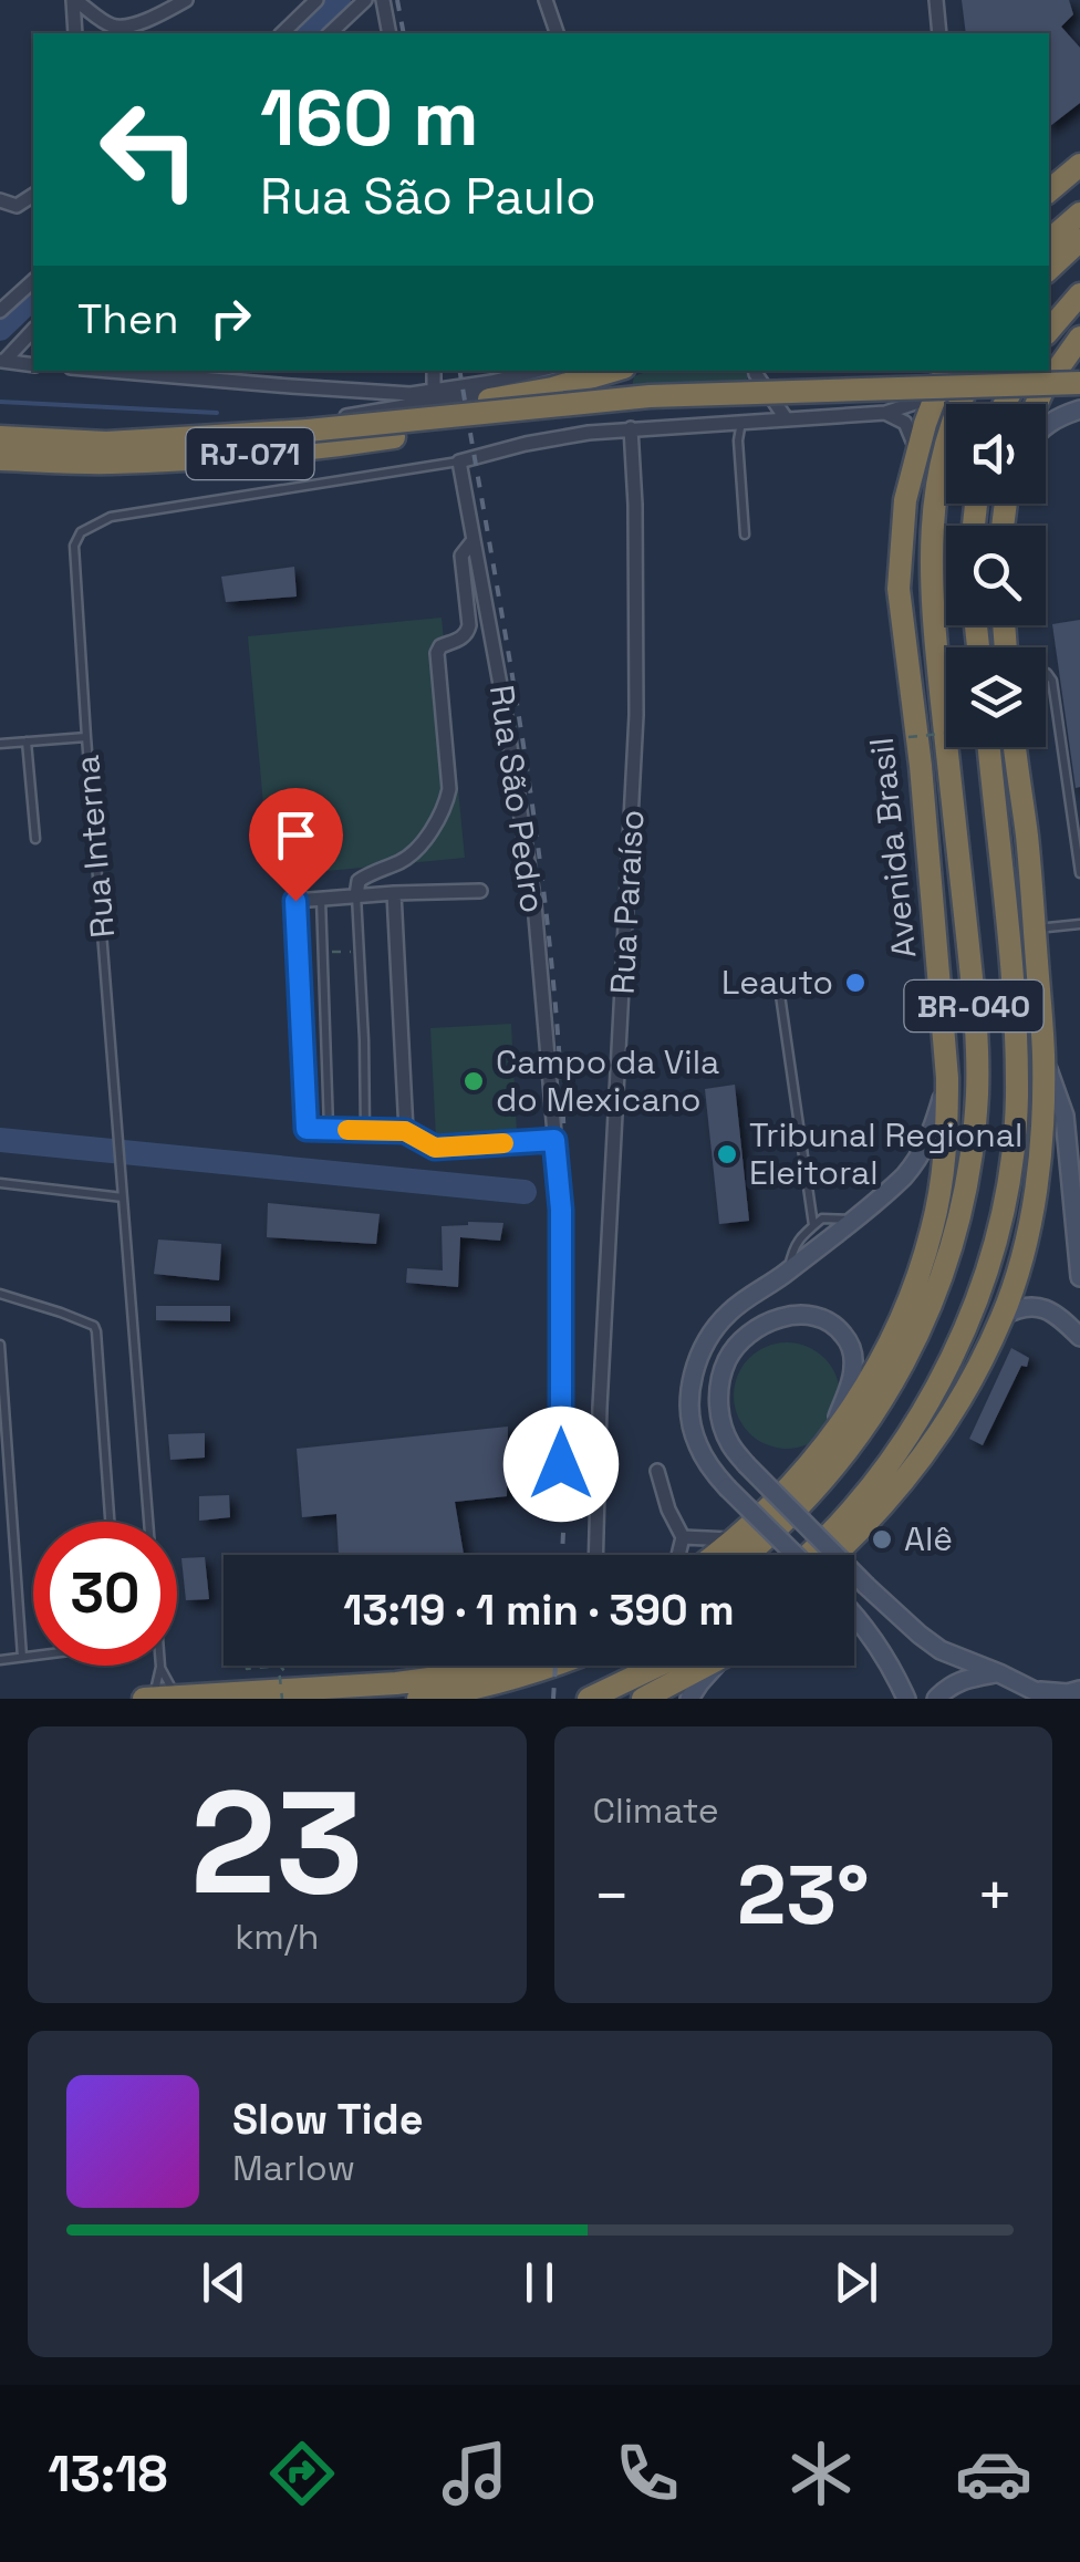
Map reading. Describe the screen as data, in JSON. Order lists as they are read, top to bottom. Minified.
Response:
{"streets":{"highway":["RJ-071","Avenida Brasil","BR-040"],"street":["Rua São Pedro","Rua Paraíso"],"lane":["Rua Interna"]},"crossings":[["Rua São Pedro","Rua Interna"],["Rua São Pedro","Rua Paraíso"]],"places":["Leauto","Campo da Vila do Mexicano","Tribunal Regional Eleitoral","Alê"],"page":{"turn":["160 m","Rua São Paulo"],"then":"Then","limit":"30","trip":"13:19 · 1 min · 390 m","tile":[["23","km/h"],"Climate"],"heat":["−","23°","+"],"song":["Slow Tide","Marlow"],"tabs":"13:18"}}
